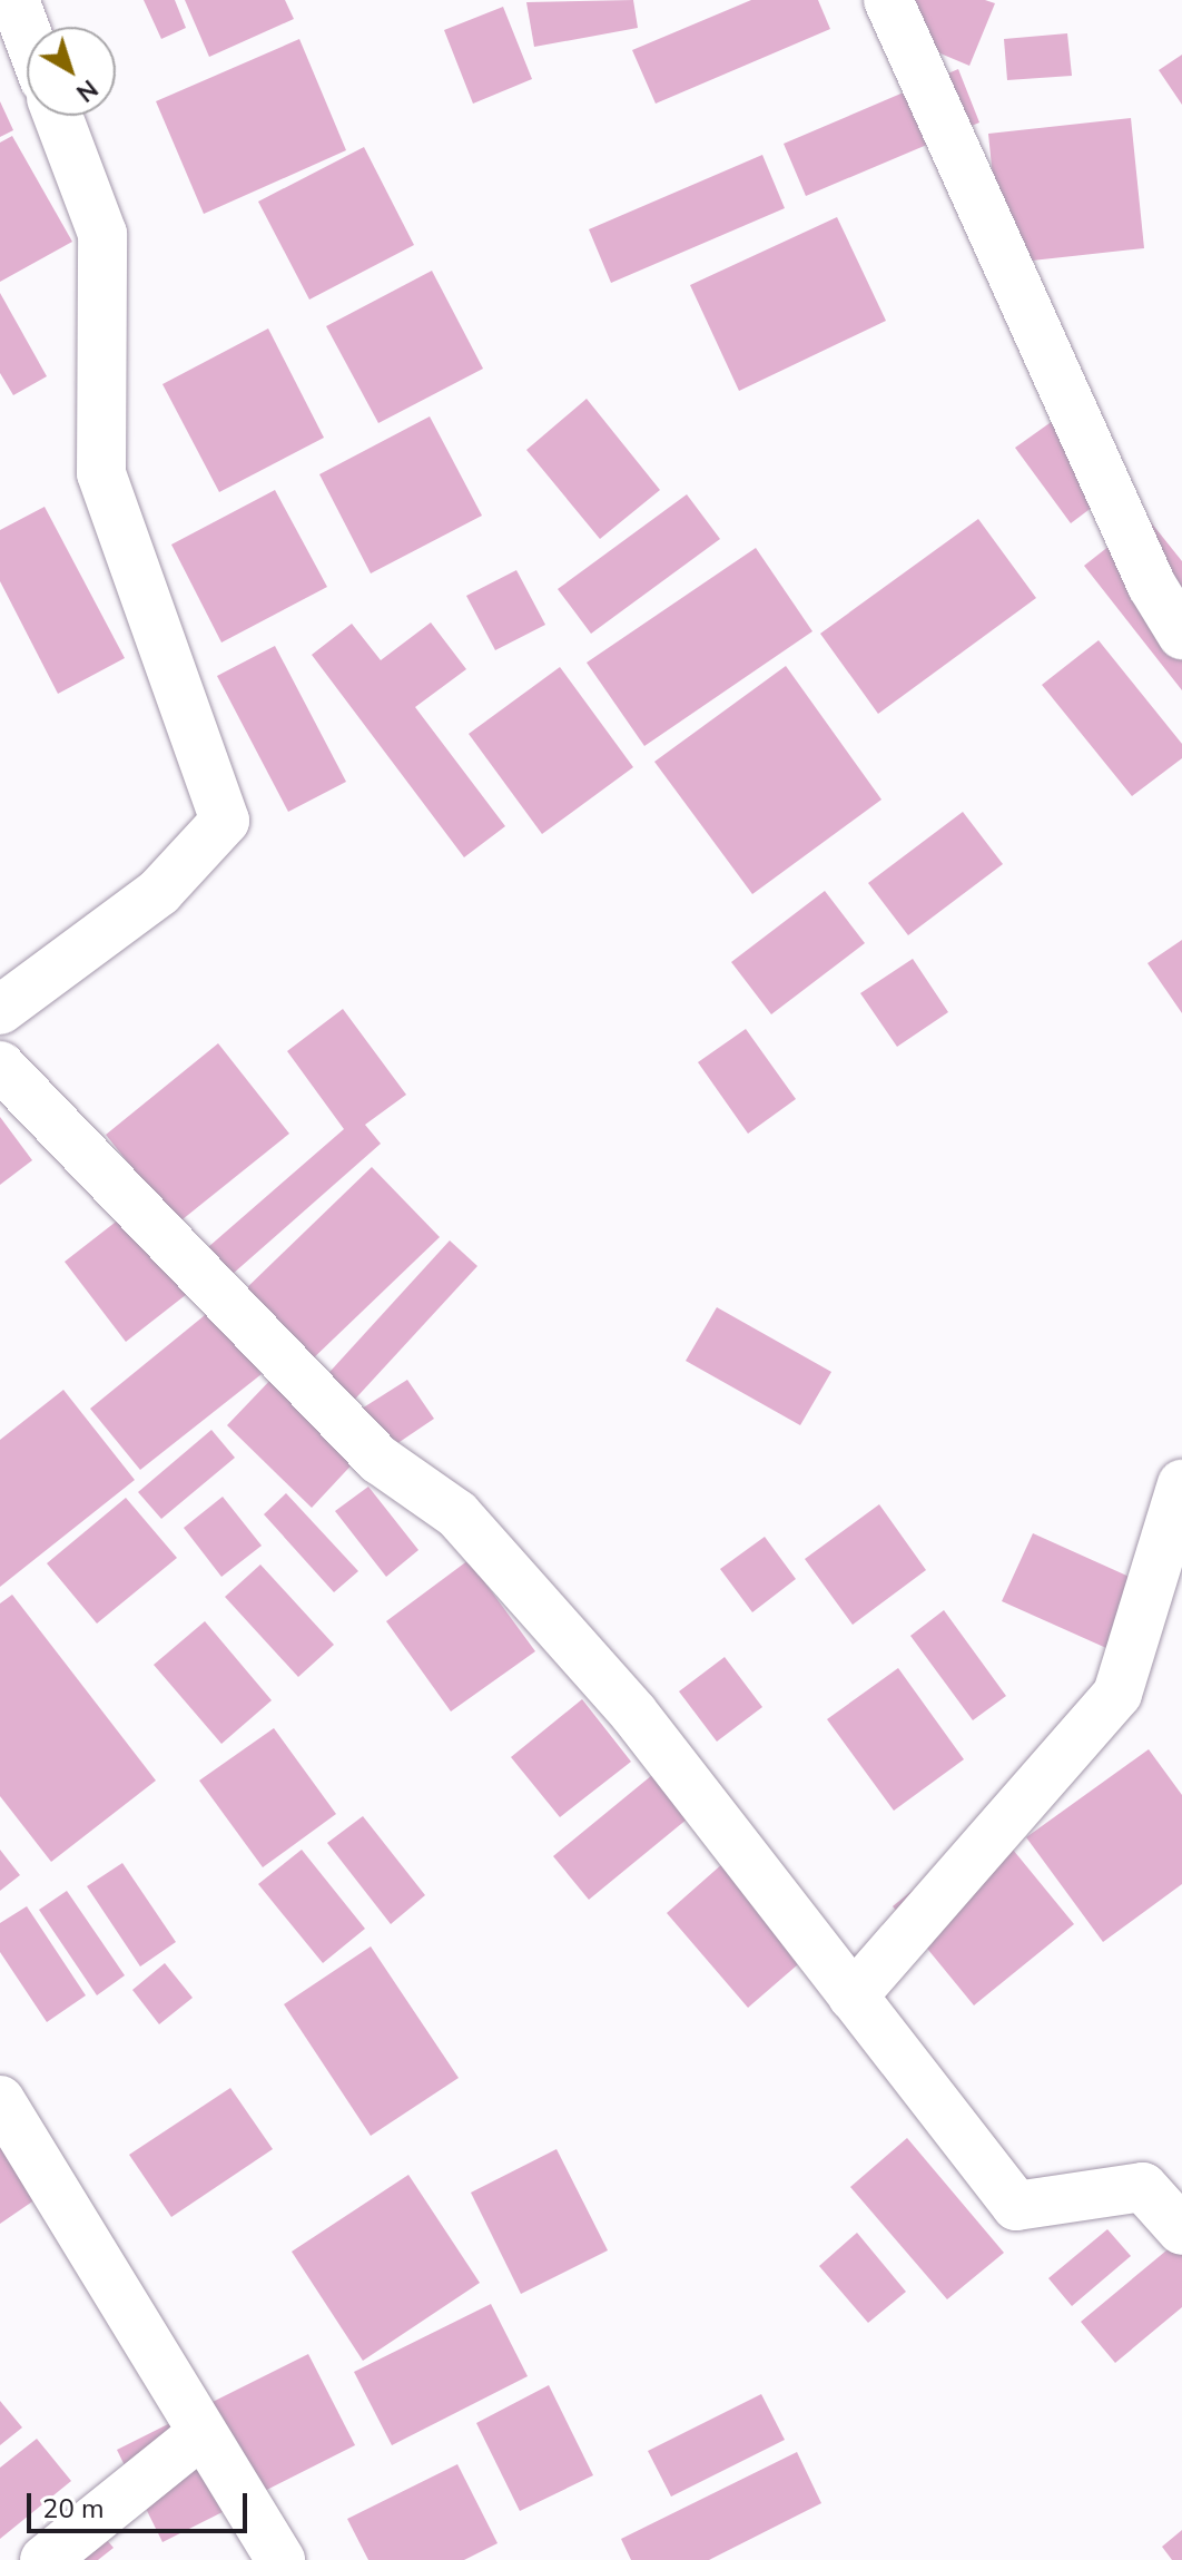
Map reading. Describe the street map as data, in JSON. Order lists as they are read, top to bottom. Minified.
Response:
{"scale_bar":"20 m","north":"bottom right"}
